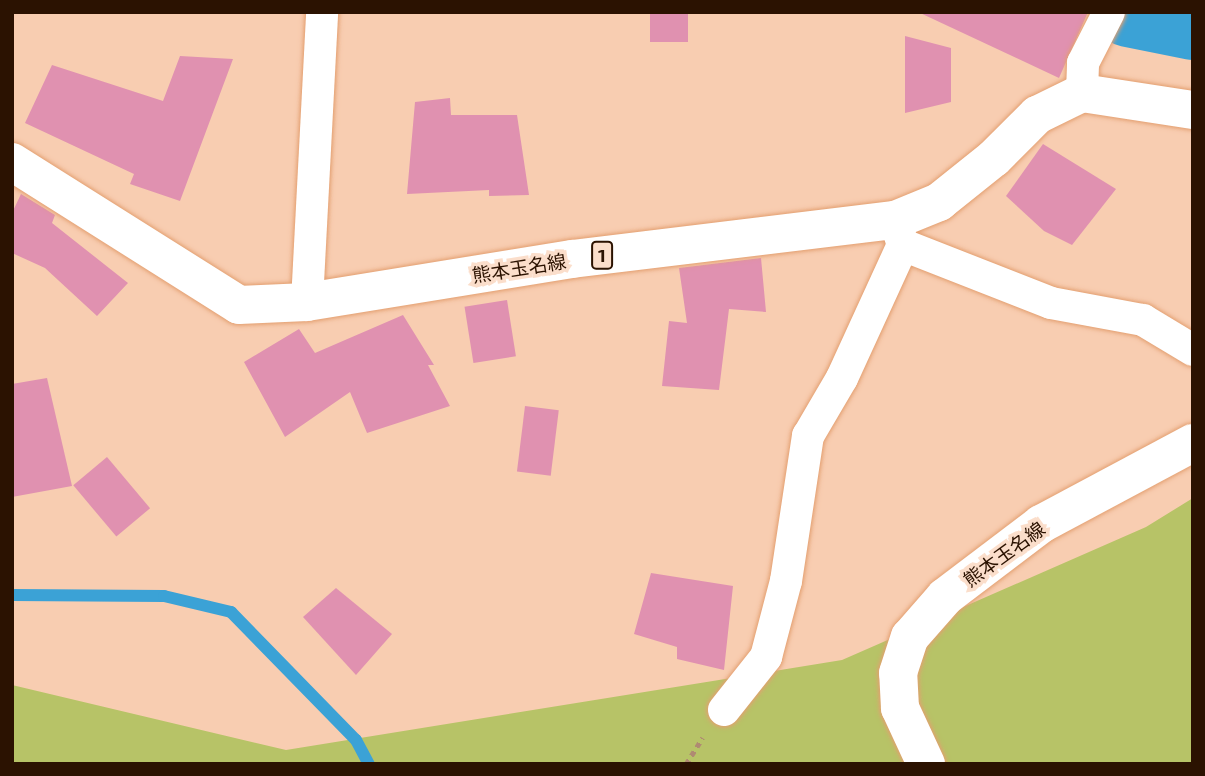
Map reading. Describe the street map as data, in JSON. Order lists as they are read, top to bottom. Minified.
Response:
{"streets":{"main road":["1","熊本玉名線"]}}
